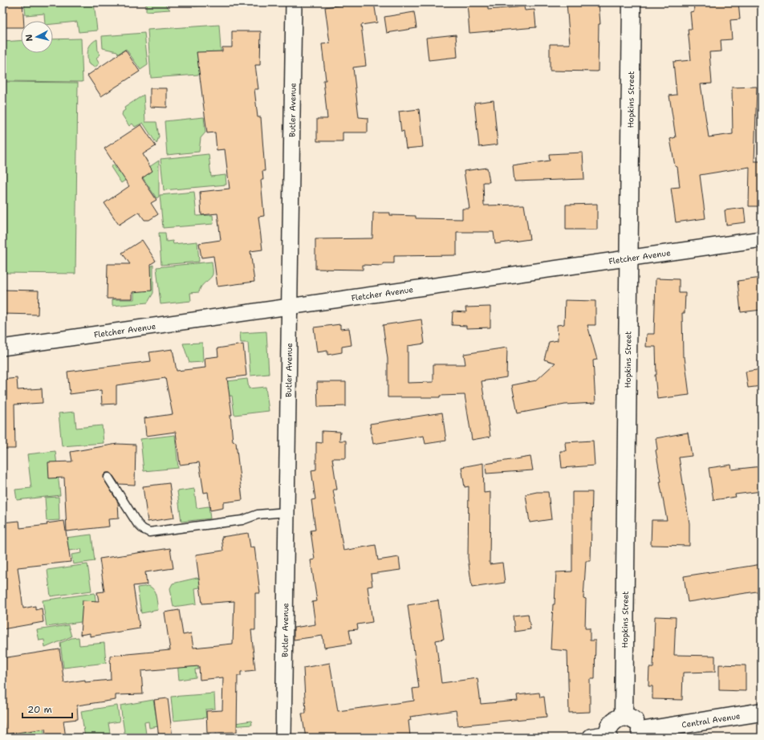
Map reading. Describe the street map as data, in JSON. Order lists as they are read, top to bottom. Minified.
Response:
{"streets":{"street":["Hopkins Street","Butler Avenue","Fletcher Avenue","Central Avenue"]},"crossings":[["Hopkins Street","Fletcher Avenue"],["Butler Avenue","Fletcher Avenue"]],"scale_bar":"20 m","north":"left"}
